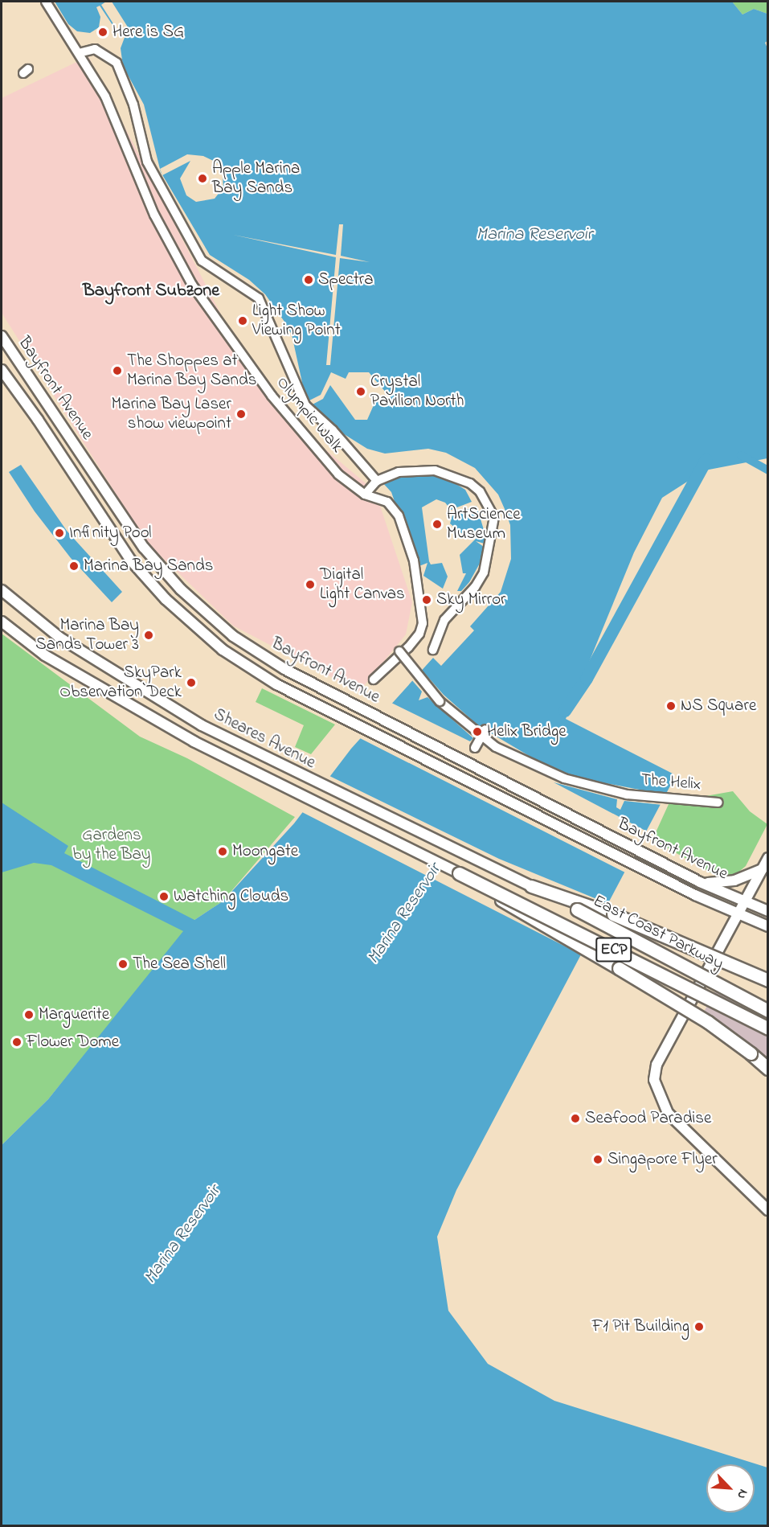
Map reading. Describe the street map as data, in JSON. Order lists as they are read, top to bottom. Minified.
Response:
{"streets":{"highway":["East Coast Parkway","ECP"],"main road":["Bayfront Avenue","Sheares Avenue"],"street":["Olympic Walk","The Helix"]},"crossings":[["Bayfront Avenue","Olympic Walk"],["Sheares Avenue","East Coast Parkway"]],"districts":["Bayfront Subzone"],"water":["Marina Reservoir"],"parks":["Gardens by the Bay"],"places":["Here is SG","Apple Marina Bay Sands","Spectra","Light Show Viewing Point","The Shoppes at Marina Bay Sands","Crystal Pavilion North","Marina Bay Laser show viewpoint","ArtScience Museum","Infinity Pool","Marina Bay Sands","Digital Light Canvas","Sky Mirror","Marina Bay Sands Tower 3","SkyPark Observation Deck","NS Square","Helix Bridge","Moongate","Watching Clouds","The Sea Shell","Marguerite","Flower Dome","Seafood Paradise","Singapore Flyer","F1 Pit Building"],"north":"bottom right"}
